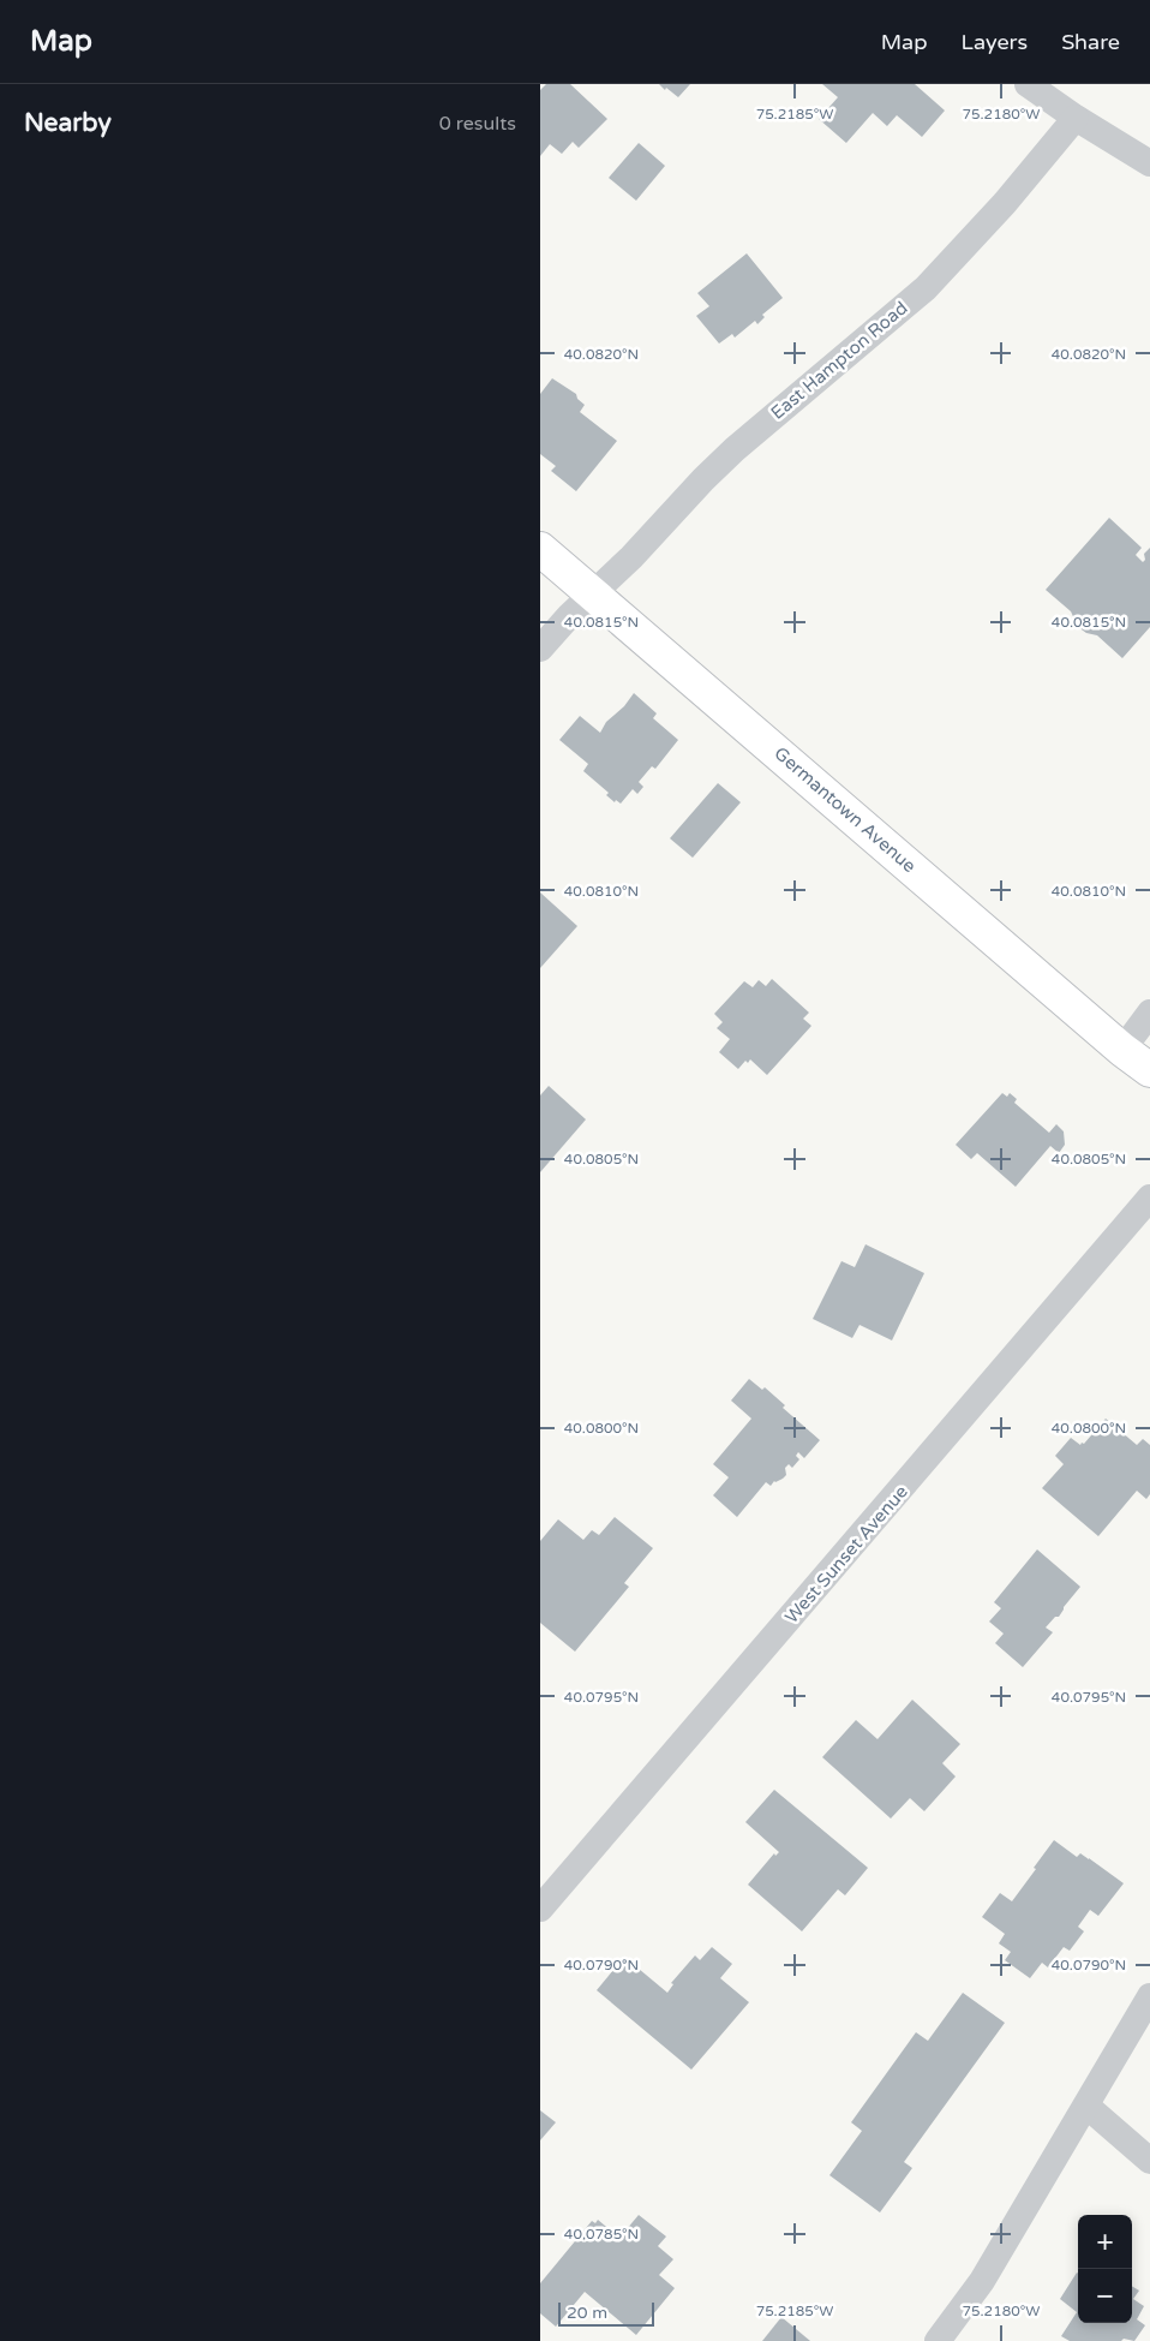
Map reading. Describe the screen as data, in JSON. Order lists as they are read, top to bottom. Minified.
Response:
{"streets":{"main road":["Germantown Avenue"],"street":["East Hampton Road","West Sunset Avenue"]},"crossings":[["East Hampton Road","Germantown Avenue"]],"scale_bar":"20 m","page":{"header":"Map","nav":["Map","Layers","Share"],"heading":["Nearby","0 results"],"map_buttons":["+","−"],"scale":"20 m"},"coordinates":["75.2185°W","75.2180°W","40.0820°N","40.0815°N","40.0810°N","40.0805°N","40.0800°N","40.0795°N","40.0790°N","40.0785°N"]}
